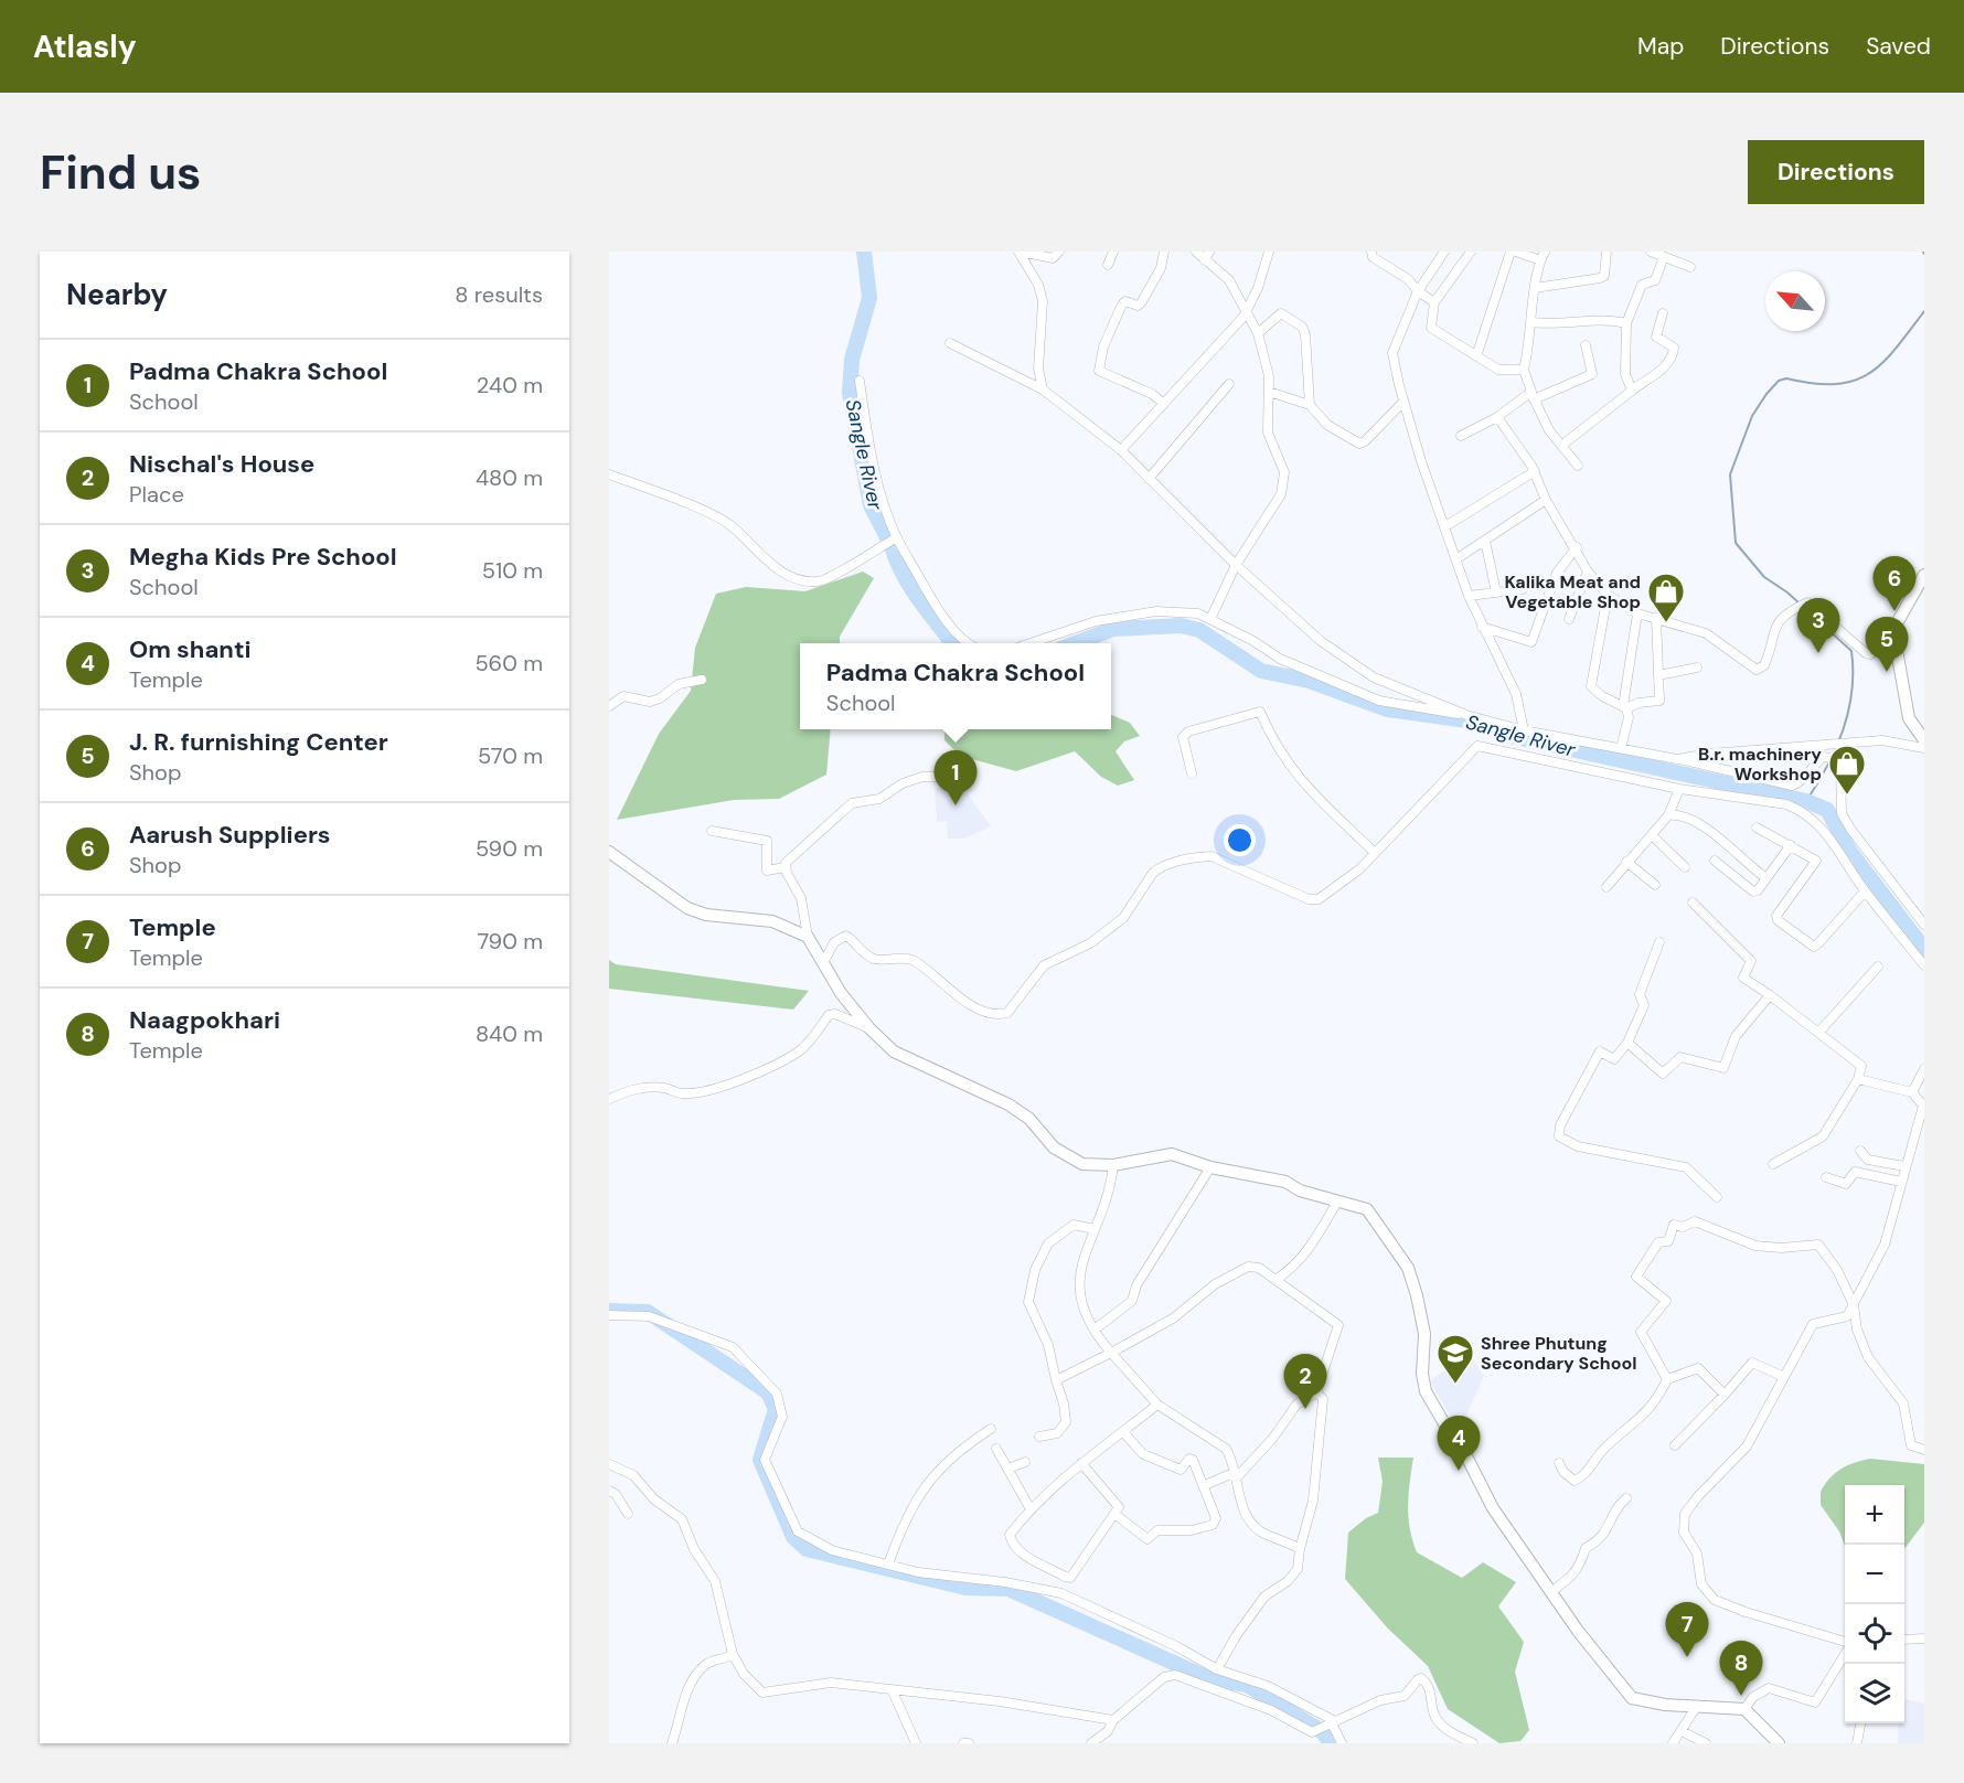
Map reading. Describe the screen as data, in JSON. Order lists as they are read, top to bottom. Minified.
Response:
{"water":["Sangle River"],"places":{"shop":["Kalika Meat and Vegetable Shop","B.r. machinery Workshop"],"school or university":["Shree Phutung Secondary School"]},"north":"top left","page":{"header":"Atlasly","nav":["Map","Directions","Saved"],"buttons":"Directions","title":"Find us","heading":["Nearby","8 results"],"list":[{"mark":"1","name":"Padma Chakra School","note":"School","value":"240 m"},{"mark":"2","name":"Nischal's House","note":"Place","value":"480 m"},{"mark":"3","name":"Megha Kids Pre School","note":"School","value":"510 m"},{"mark":"4","name":"Om shanti","note":"Temple","value":"560 m"},{"mark":"5","name":"J. R. furnishing Center","note":"Shop","value":"570 m"},{"mark":"6","name":"Aarush Suppliers","note":"Shop","value":"590 m"},{"mark":"7","name":"Temple","note":"Temple","value":"790 m"},{"mark":"8","name":"Naagpokhari","note":"Temple","value":"840 m"}],"pins":["6","3","5","1","2","4","7","8"],"popup":["Padma Chakra School","School"],"map_buttons":["+","−"]}}
